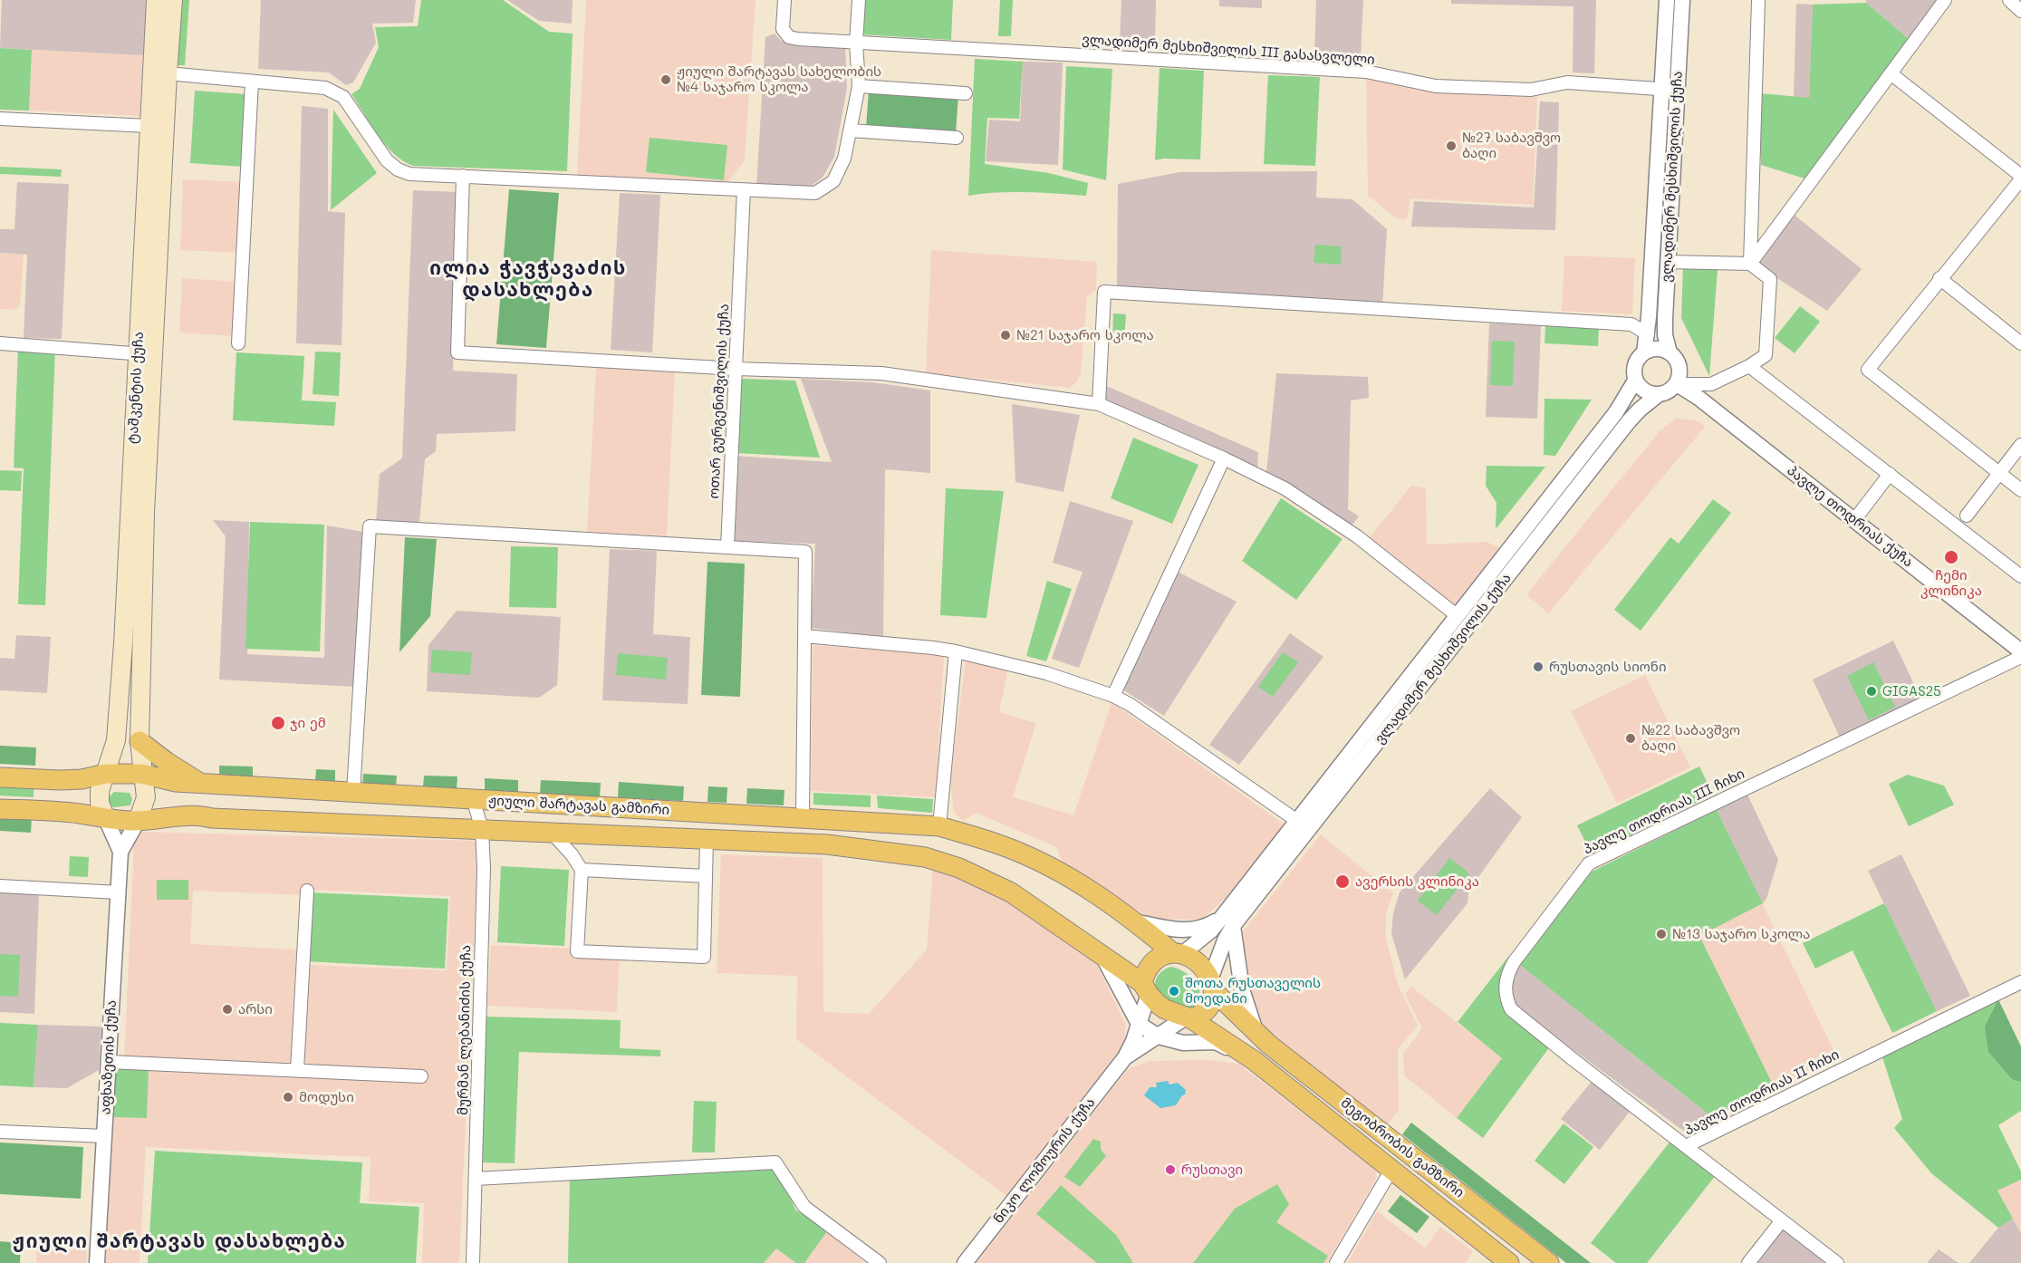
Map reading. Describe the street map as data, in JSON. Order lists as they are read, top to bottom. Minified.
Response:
{"streets":{"main road":["ტაშკენტის ქუჩა","ჟიული შარტავას გამზირი","მეგობრობის გამზირი"],"street":["ვლადიმერ მესხიშვილის III გასასვლელი","ვლადიმერ მესხიშვილის ქუჩა","ოთარ გურგენიშვილის ქუჩა","პავლე თოდრიას ქუჩა","პავლე თოდრიას III ჩიხი","მურმან ლებანიძის ქუჩა","აფხაზეთის ქუჩა","პავლე თოდრიას II ჩიხი","ნიკო ლომოურის ქუჩა"]},"crossings":[["ვლადიმერ მესხიშვილის III გასასვლელი","ვლადიმერ მესხიშვილის ქუჩა"],["ვლადიმერ მესხიშვილის ქუჩა","პავლე თოდრიას ქუჩა"],["ტაშკენტის ქუჩა","ჟიული შარტავას გამზირი"],["ტაშკენტის ქუჩა","აფხაზეთის ქუჩა"],["პავლე თოდრიას ქუჩა","პავლე თოდრიას III ჩიხი"],["ჟიული შარტავას გამზირი","მურმან ლებანიძის ქუჩა"],["ჟიული შარტავას გამზირი","აფხაზეთის ქუჩა"],["პავლე თოდრიას III ჩიხი","პავლე თოდრიას II ჩიხი"]],"districts":["ილია ჭავჭავაძის დასახლება","ჟიული შარტავას დასახლება"],"places":["ჟიული შარტავას სახელობის №4 საჯარო სკოლა","№27 საბავშვო ბაღი","№21 საჯარო სკოლა","ჩემი კლინიკა","რუსთავის სიონი","GIGAS25","ჯი ემ","№22 საბავშვო ბაღი","ავერსის კლინიკა","№13 საჯარო სკოლა","შოთა რუსთაველის მოედანი","არსი","მოდუსი","რუსთავი"]}
